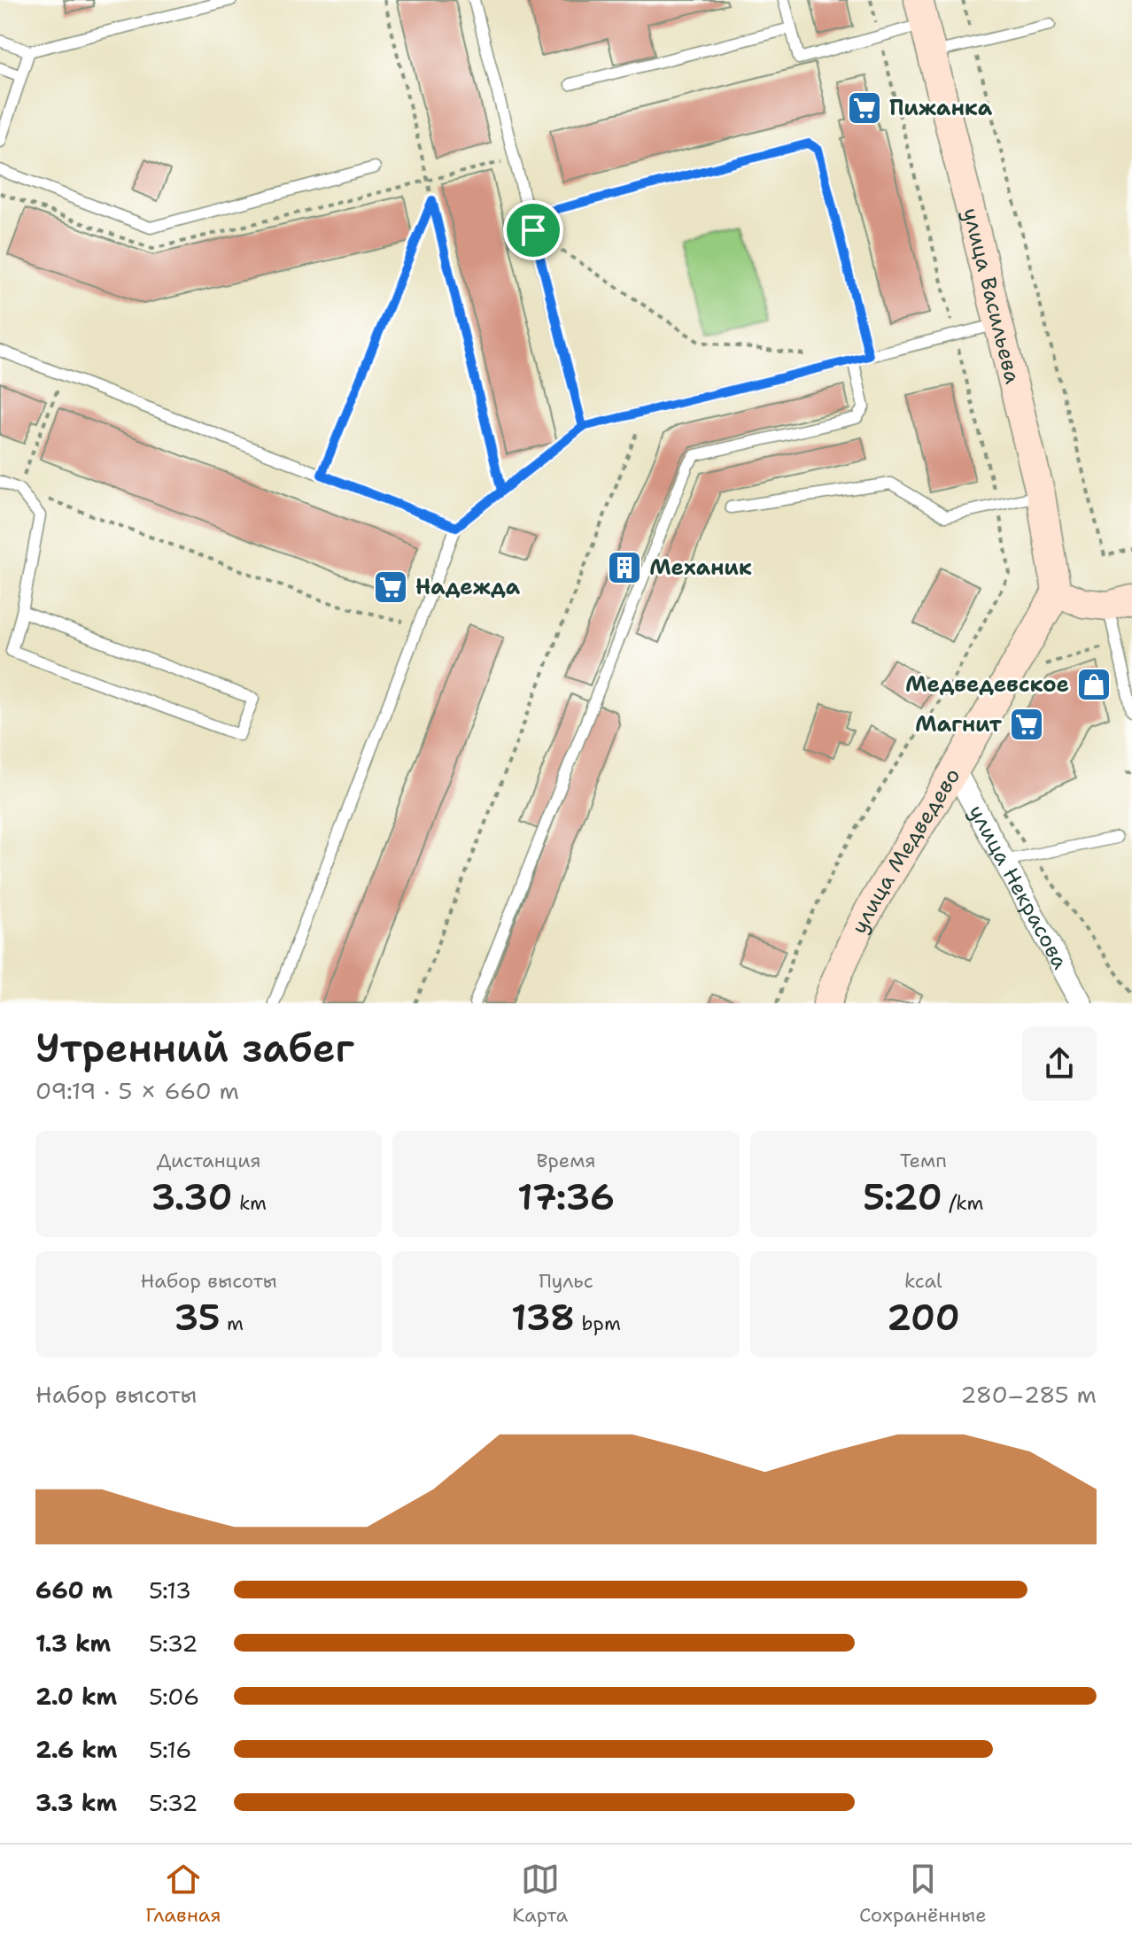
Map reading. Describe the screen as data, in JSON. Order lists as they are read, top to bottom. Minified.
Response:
{"streets":{"street":["улица Васильева","улица Медведево","улица Некрасова"]},"crossings":[["улица Васильева","улица Медведево"],["улица Медведево","улица Некрасова"]],"places":{"supermarket":["Пижанка","Надежда","Магнит"],"building":["Механик"],"shop":["Медведевское"]},"page":{"heading":["Утренний забег","09:19 · 5 × 660 m"],"stats":[["Дистанция","3.30 km"],["Время","17:36"],["Темп","5:20 /km"],["Набор высоты","35 m"],["Пульс","138 bpm"],["kcal","200"]],"chart":["Набор высоты","280–285 m"],"list":[{"name":"660 m","note":"5:13"},{"name":"1.3 km","note":"5:32"},{"name":"2.0 km","note":"5:06"},{"name":"2.6 km","note":"5:16"},{"name":"3.3 km","note":"5:32"}],"tabs":["Главная","Карта","Сохранённые"]}}
